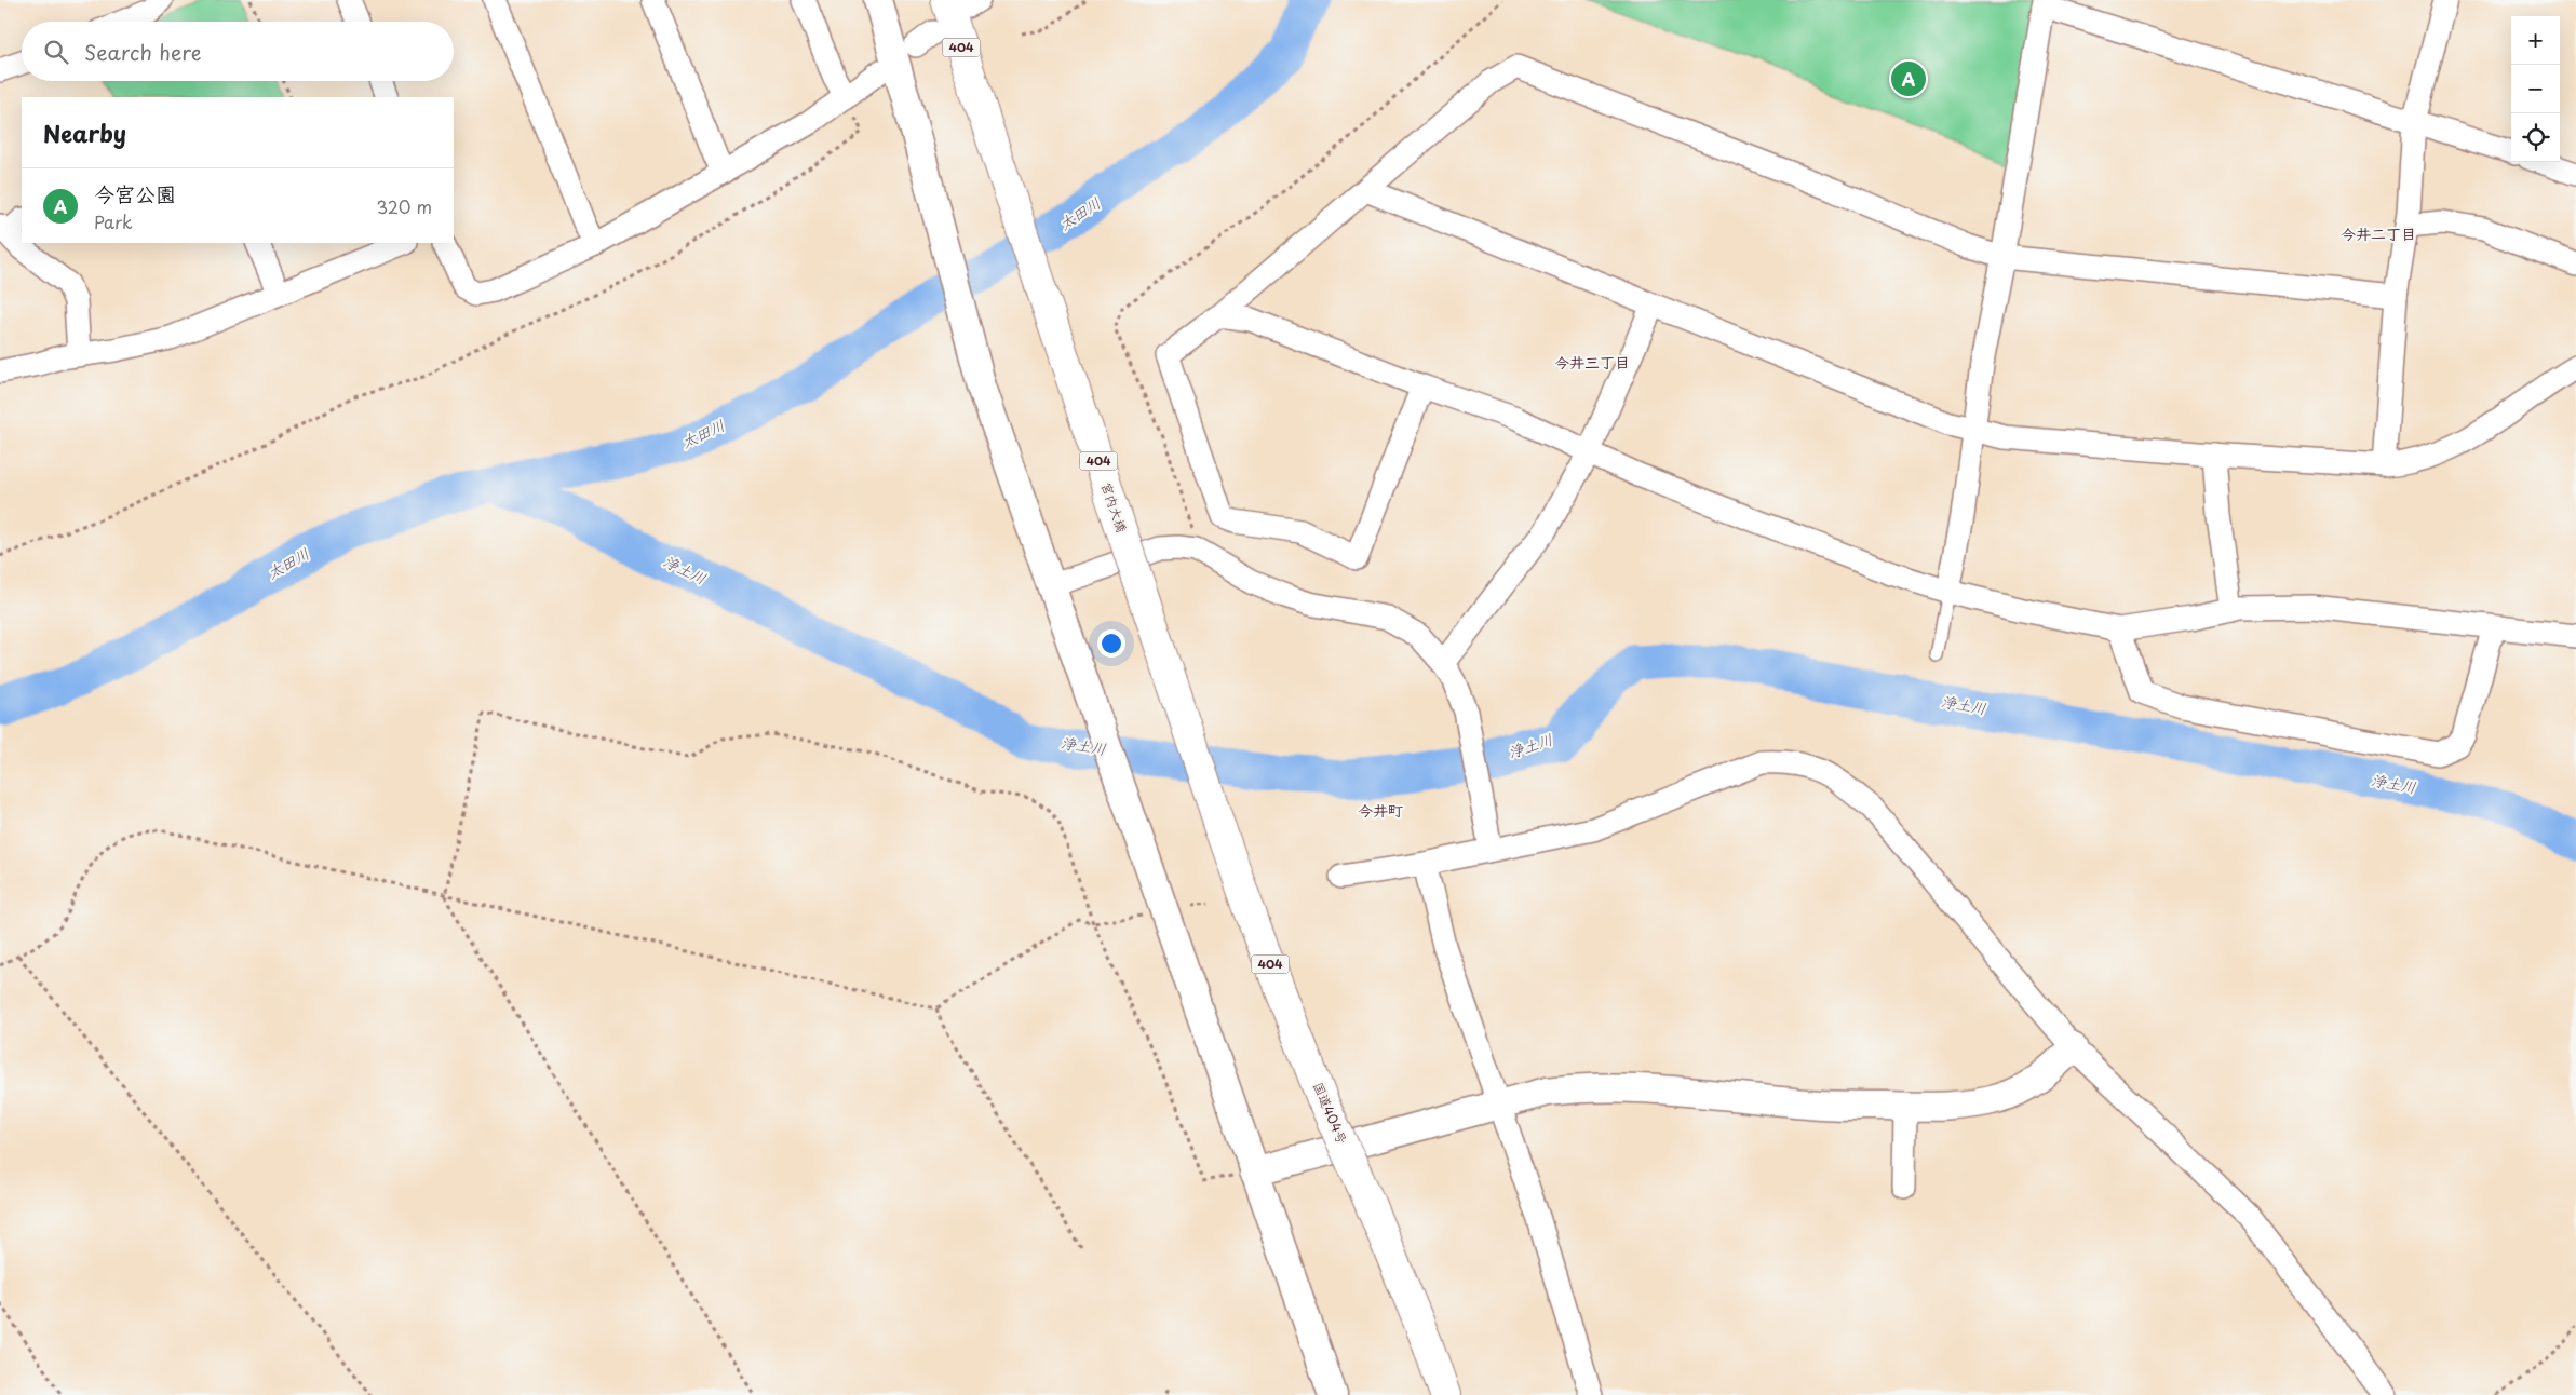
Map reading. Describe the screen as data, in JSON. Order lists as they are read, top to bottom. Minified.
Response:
{"streets":{"highway":["404","宮内大橋","国道404号"]},"crossings":[["宮内大橋","国道404号"]],"districts":["今井二丁目","今井三丁目","今井町"],"water":["太田川","浄土川"],"page":{"map_buttons":["+","−"],"search":"Search here","pins":"A","heading":"Nearby","list":[{"mark":"A","name":"今宮公園","note":"Park","value":"320 m"}]}}
